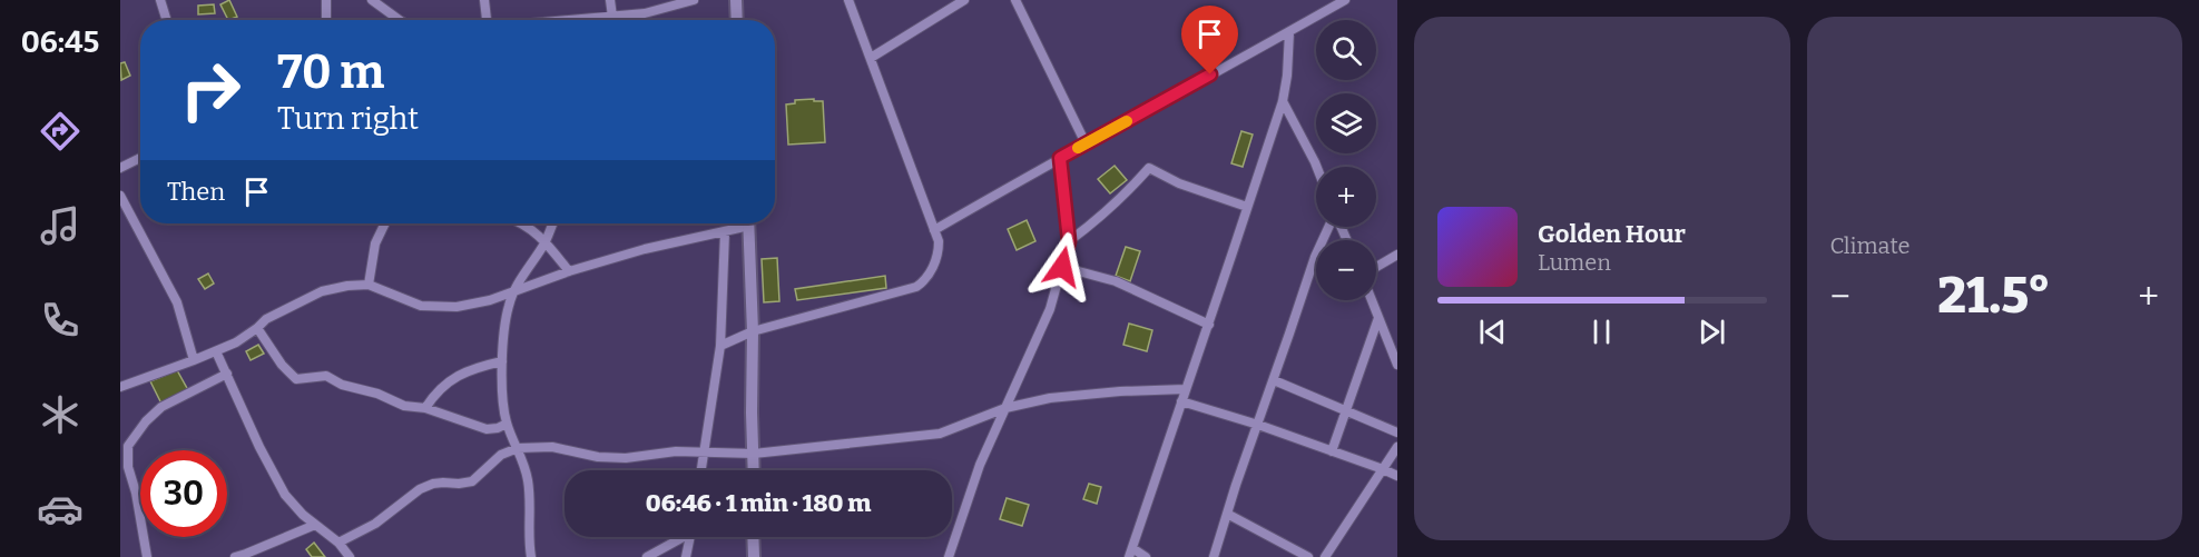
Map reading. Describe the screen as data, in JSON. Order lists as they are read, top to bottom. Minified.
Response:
{"page":{"tabs":"06:45","tile":"Climate","map_buttons":["+","−"],"turn":["70 m","Turn right"],"then":"Then","song":["Golden Hour","Lumen"],"heat":["−","21.5°","+"],"limit":"30","trip":"06:46 · 1 min · 180 m"}}
